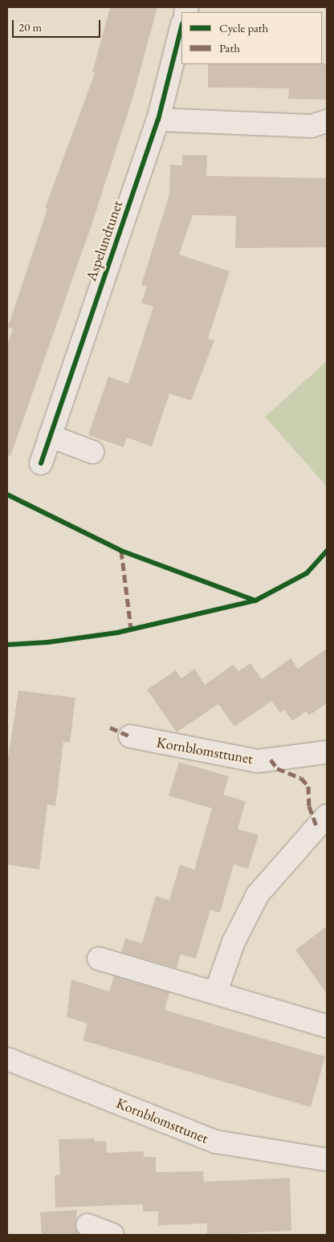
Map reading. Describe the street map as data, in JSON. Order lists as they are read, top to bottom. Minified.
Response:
{"streets":{"street":["Aspelundtunet","Kornblomsttunet"]},"legend":["Cycle path","Path"],"scale_bar":"20 m"}
